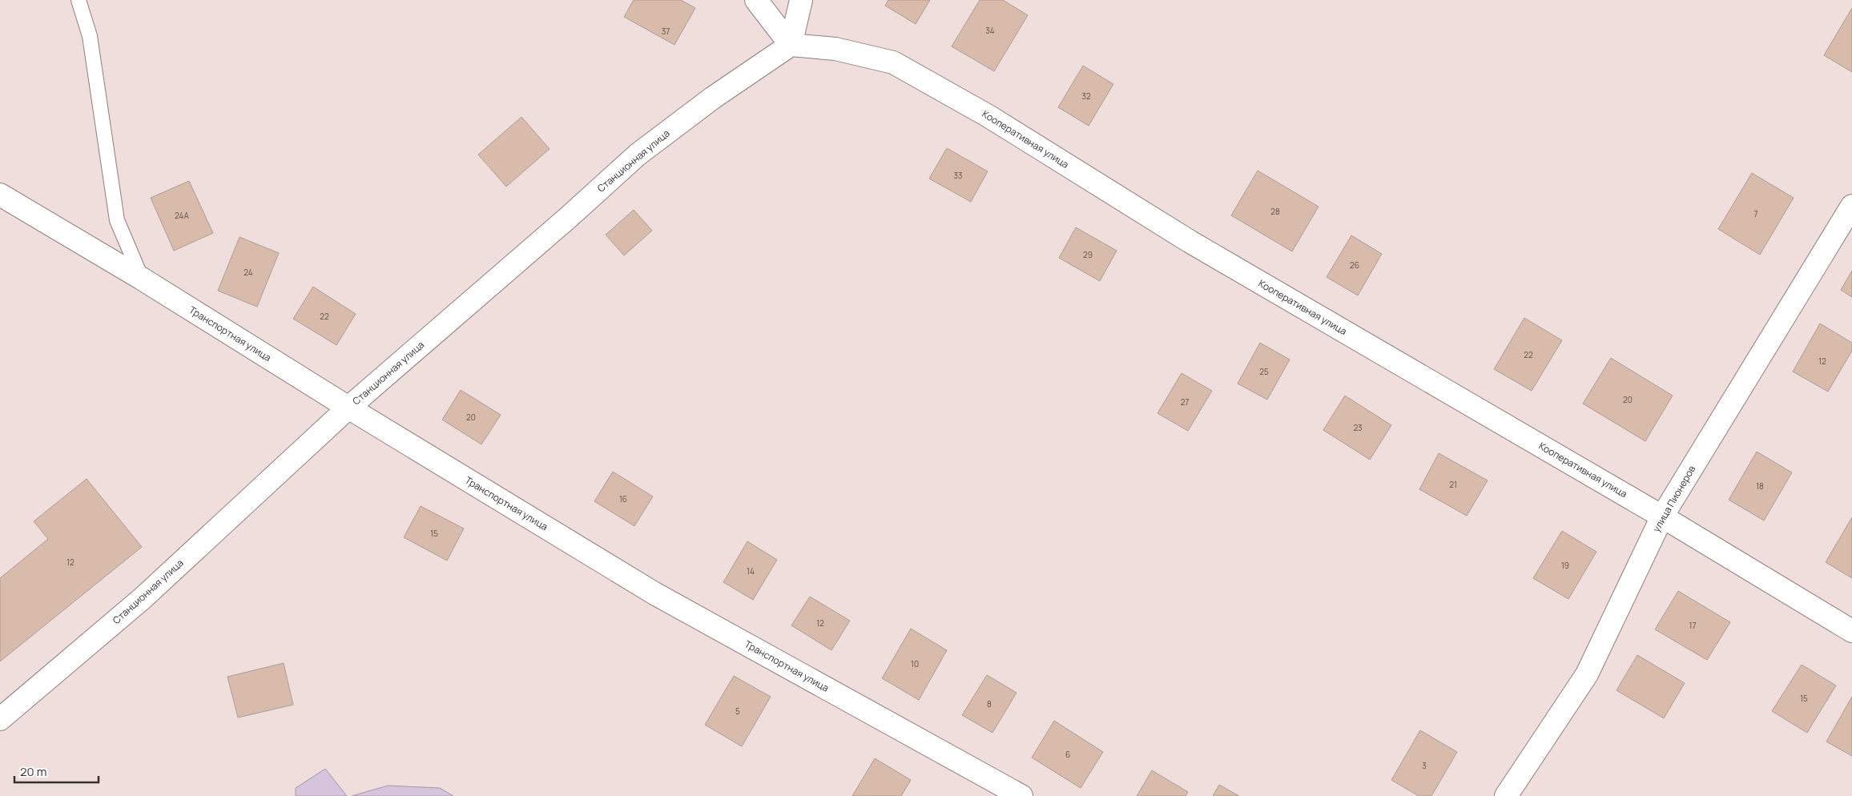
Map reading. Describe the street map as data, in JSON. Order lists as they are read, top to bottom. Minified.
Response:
{"streets":{"main road":["Кооперативная улица","Станционная улица","Транспортная улица","улица Пионеров"]},"crossings":[["Кооперативная улица","Станционная улица"],["Кооперативная улица","улица Пионеров"],["Станционная улица","Транспортная улица"]],"house_numbers":["34","37","32","33","28","7","24А","29","26","24","22","22","12","25","20","27","20","23","21","18","16","15","12","19","14","12","17","10","15","8","5","6","3"],"scale_bar":"20 m"}
